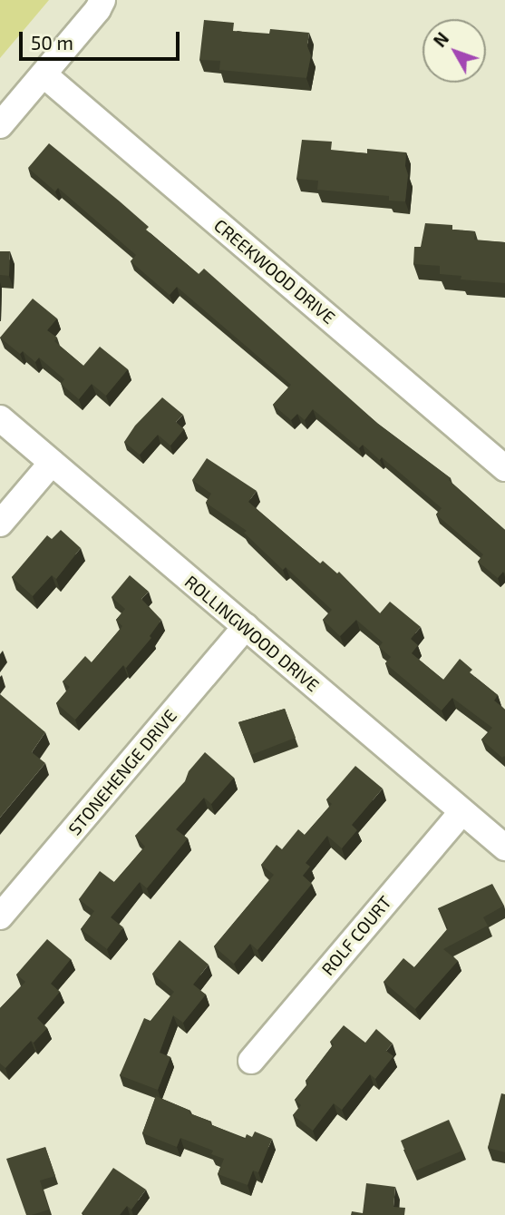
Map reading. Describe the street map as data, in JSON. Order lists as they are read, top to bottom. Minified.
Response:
{"streets":{"street":["CREEKWOOD DRIVE","ROLLINGWOOD DRIVE","STONEHENGE DRIVE","ROLF COURT"]},"crossings":[["ROLLINGWOOD DRIVE","STONEHENGE DRIVE"],["ROLLINGWOOD DRIVE","ROLF COURT"]],"scale_bar":"50 m","north":"top left"}
